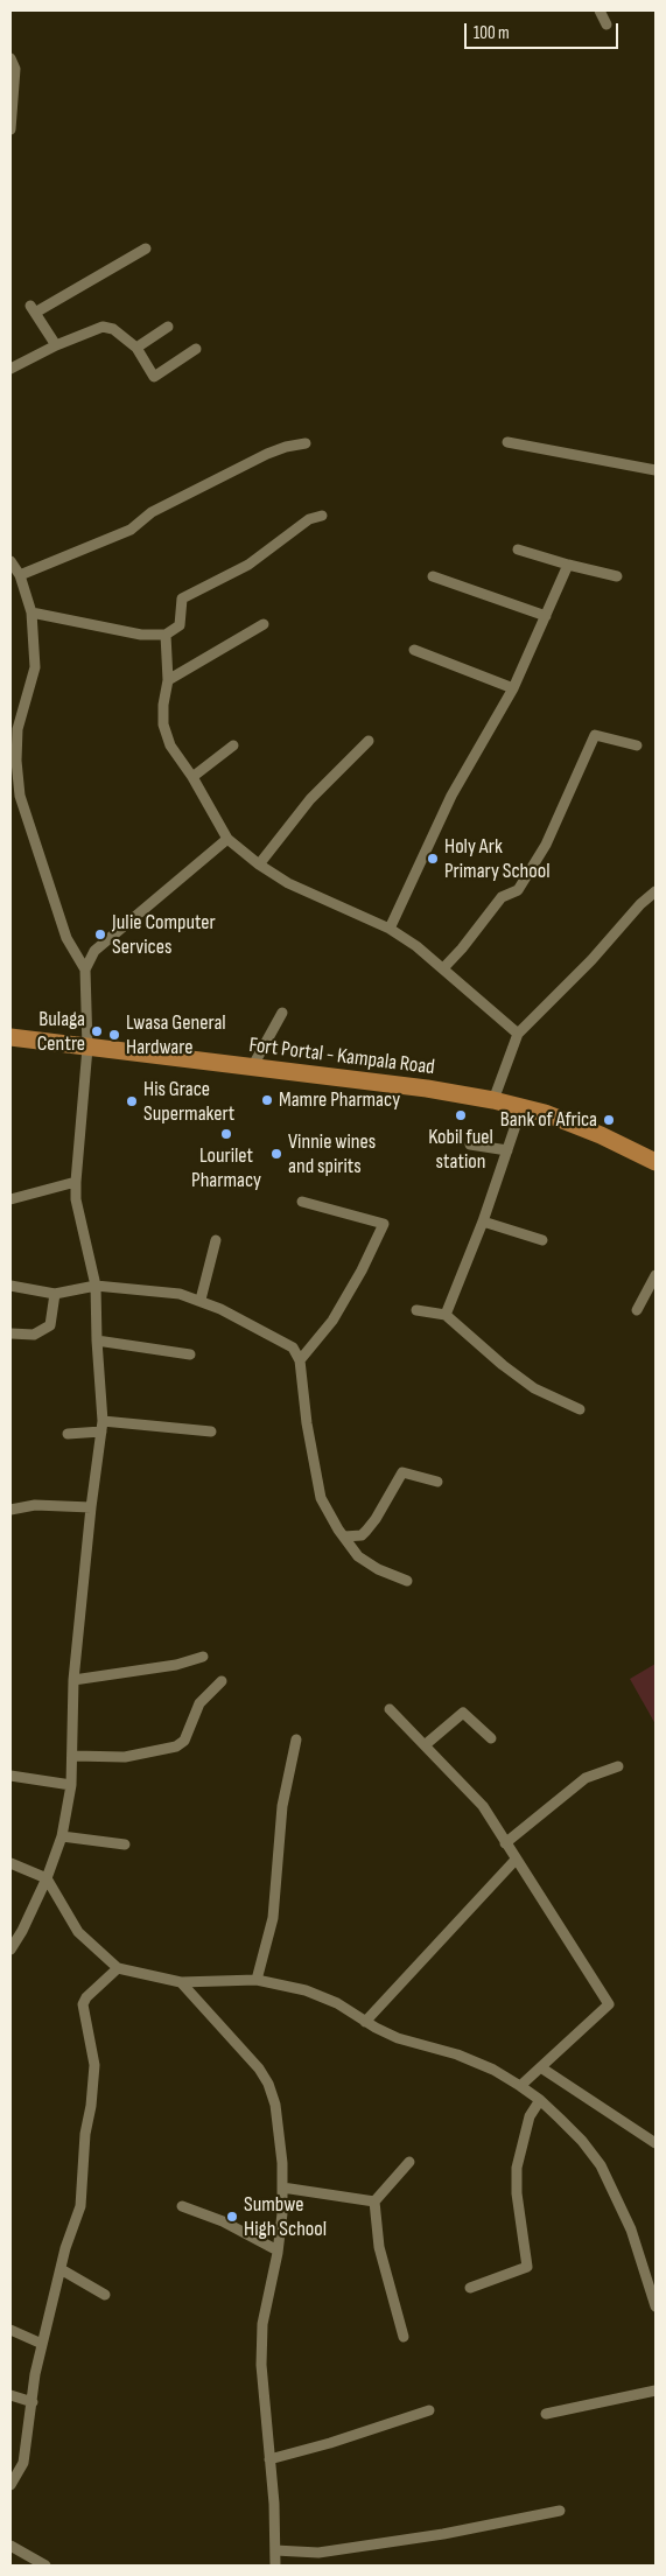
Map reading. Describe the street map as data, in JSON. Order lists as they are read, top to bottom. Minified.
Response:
{"streets":{"main road":["Fort Portal - Kampala Road"]},"places":["Holy Ark Primary School","Julie Computer Services","Bulaga Centre","Lwasa General Hardware","Mamre Pharmacy","His Grace Supermakert","Kobil fuel station","Bank of Africa","Lourilet Pharmacy","Vinnie wines and spirits","Sumbwe High School"],"scale_bar":"100 m"}
